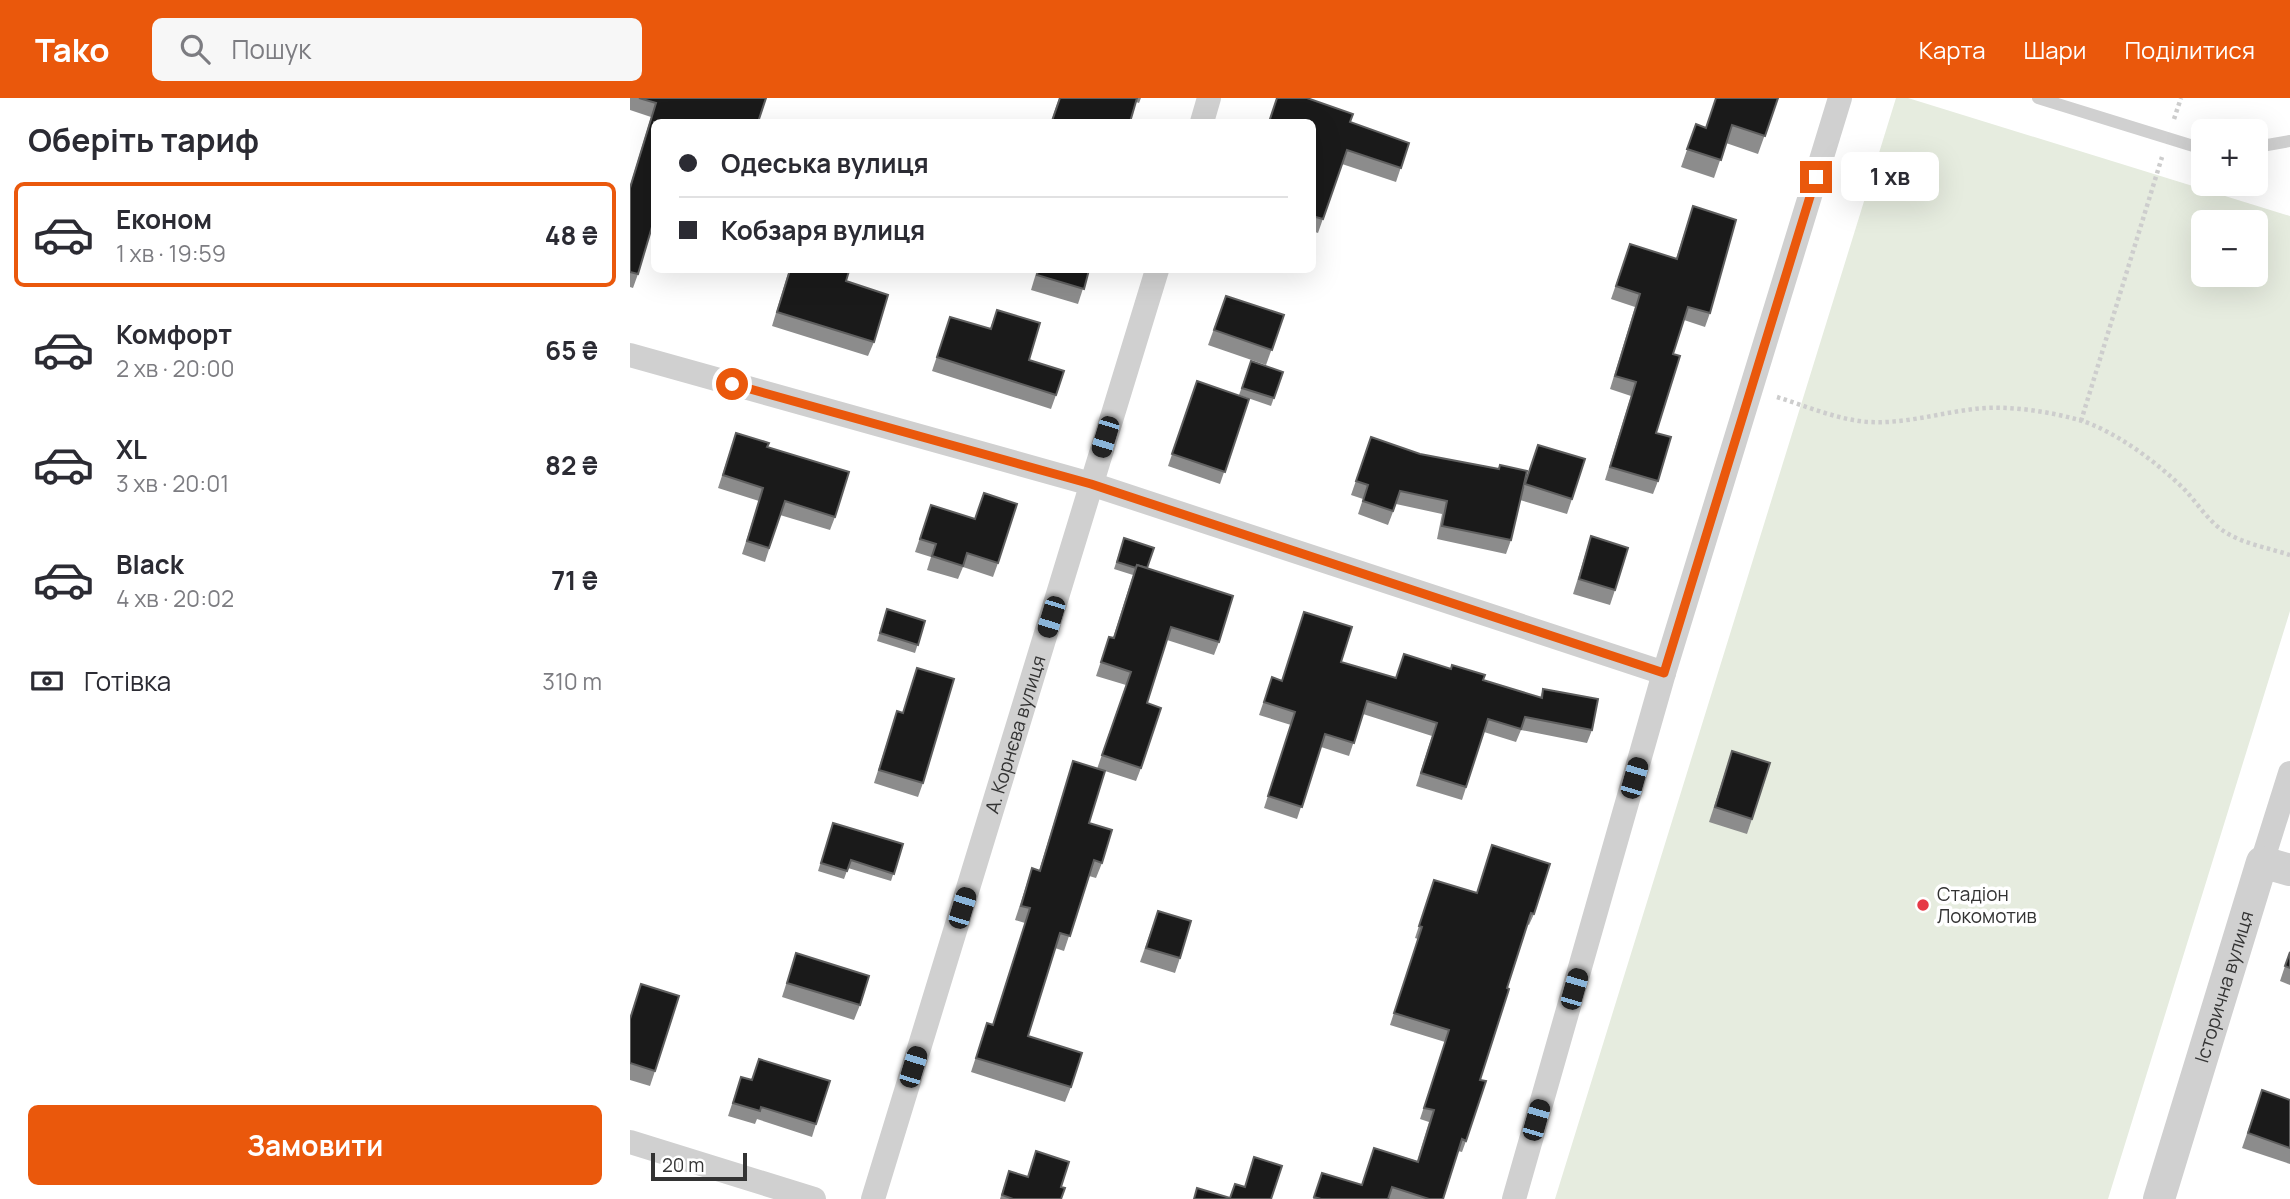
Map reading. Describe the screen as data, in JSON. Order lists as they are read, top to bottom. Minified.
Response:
{"streets":{"street":["А. Корнєва вулиця","Історична вулиця"]},"places":["Стадіон Локомотив"],"scale_bar":"20 m","page":{"header":"Tako","search":"Пошук","nav":["Карта","Шари","Поділитися"],"heading":"Оберіть тариф","map_buttons":["+","−"],"banner":["Одеська вулиця","Кобзаря вулиця"],"bubble":"1 хв","list":[{"name":"Економ","note":"1 хв · 19:59","value":"48 ₴"},{"name":"Комфорт","note":"2 хв · 20:00","value":"65 ₴"},{"name":"XL","note":"3 хв · 20:01","value":"82 ₴"},{"name":"Black","note":"4 хв · 20:02","value":"71 ₴"}],"pay":["Готівка","310 m"],"buttons":"Замовити","scale":"20 m"}}
